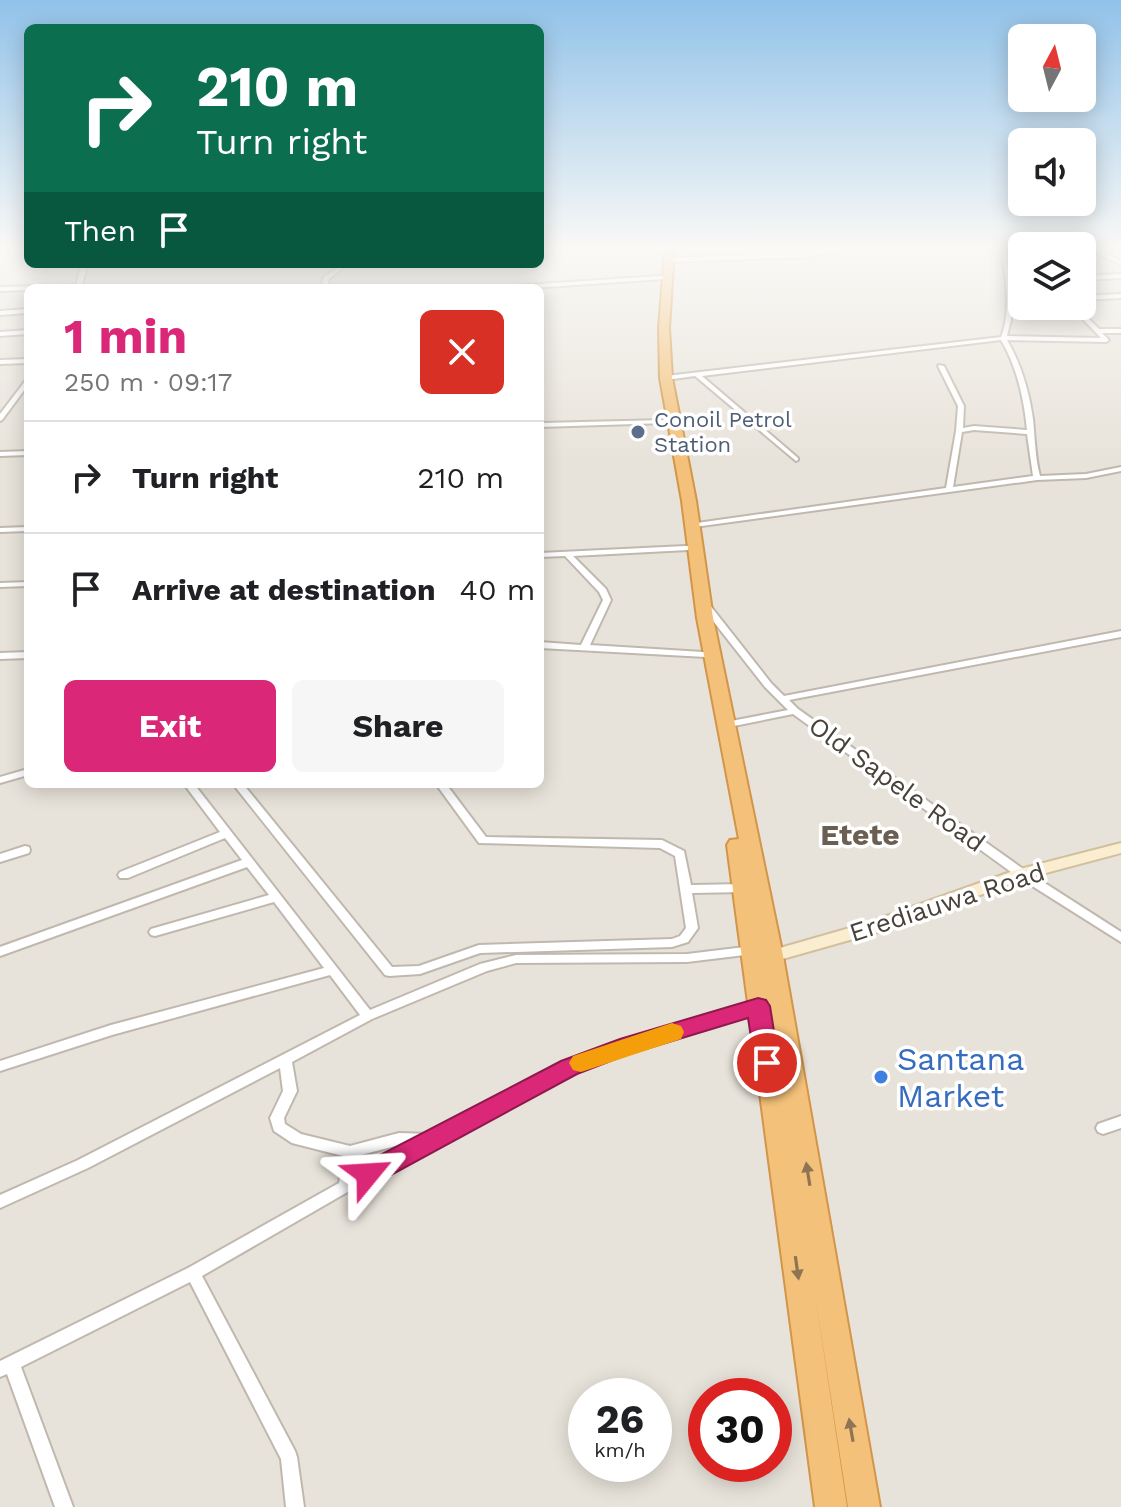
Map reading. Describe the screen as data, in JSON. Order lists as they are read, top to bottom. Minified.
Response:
{"streets":{"street":["Old Sapele Road","Erediauwa Road"]},"crossings":[["Old Sapele Road","Erediauwa Road"]],"districts":["Etete"],"places":["Conoil Petrol Station","Santana Market"],"north":"top","page":{"turn":["210 m","Turn right"],"then":"Then","heading":["1 min","250 m · 09:17"],"list":[{"name":"Turn right","value":"210 m"},{"name":"Arrive at destination","value":"40 m"}],"buttons":["Exit","Share"],"speed":"26 km/h","limit":"30"}}
